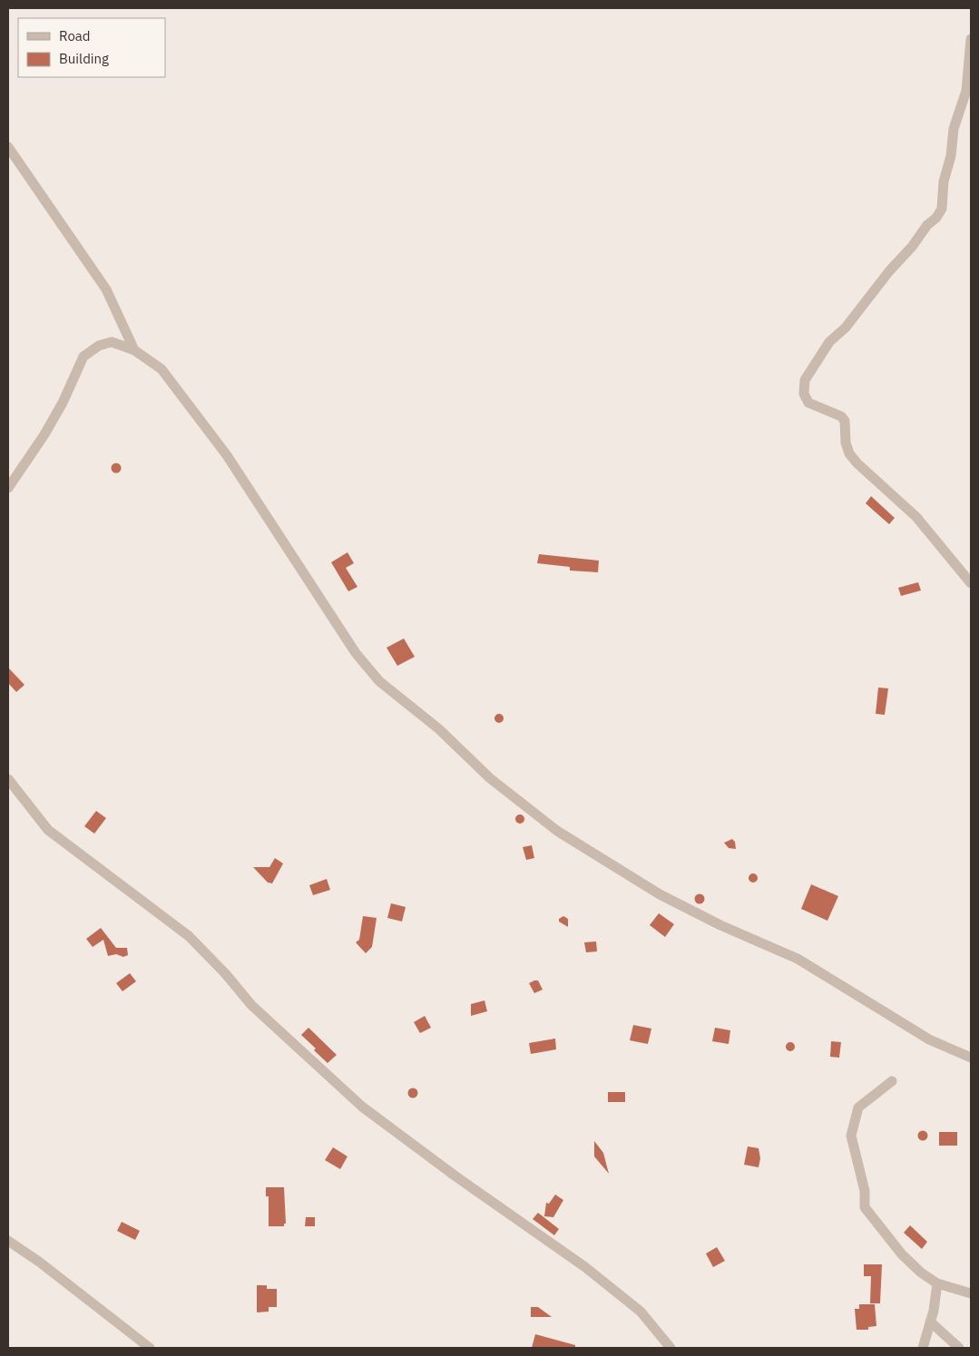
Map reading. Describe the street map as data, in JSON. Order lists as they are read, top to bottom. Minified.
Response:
{"legend":["Road","Building"]}
